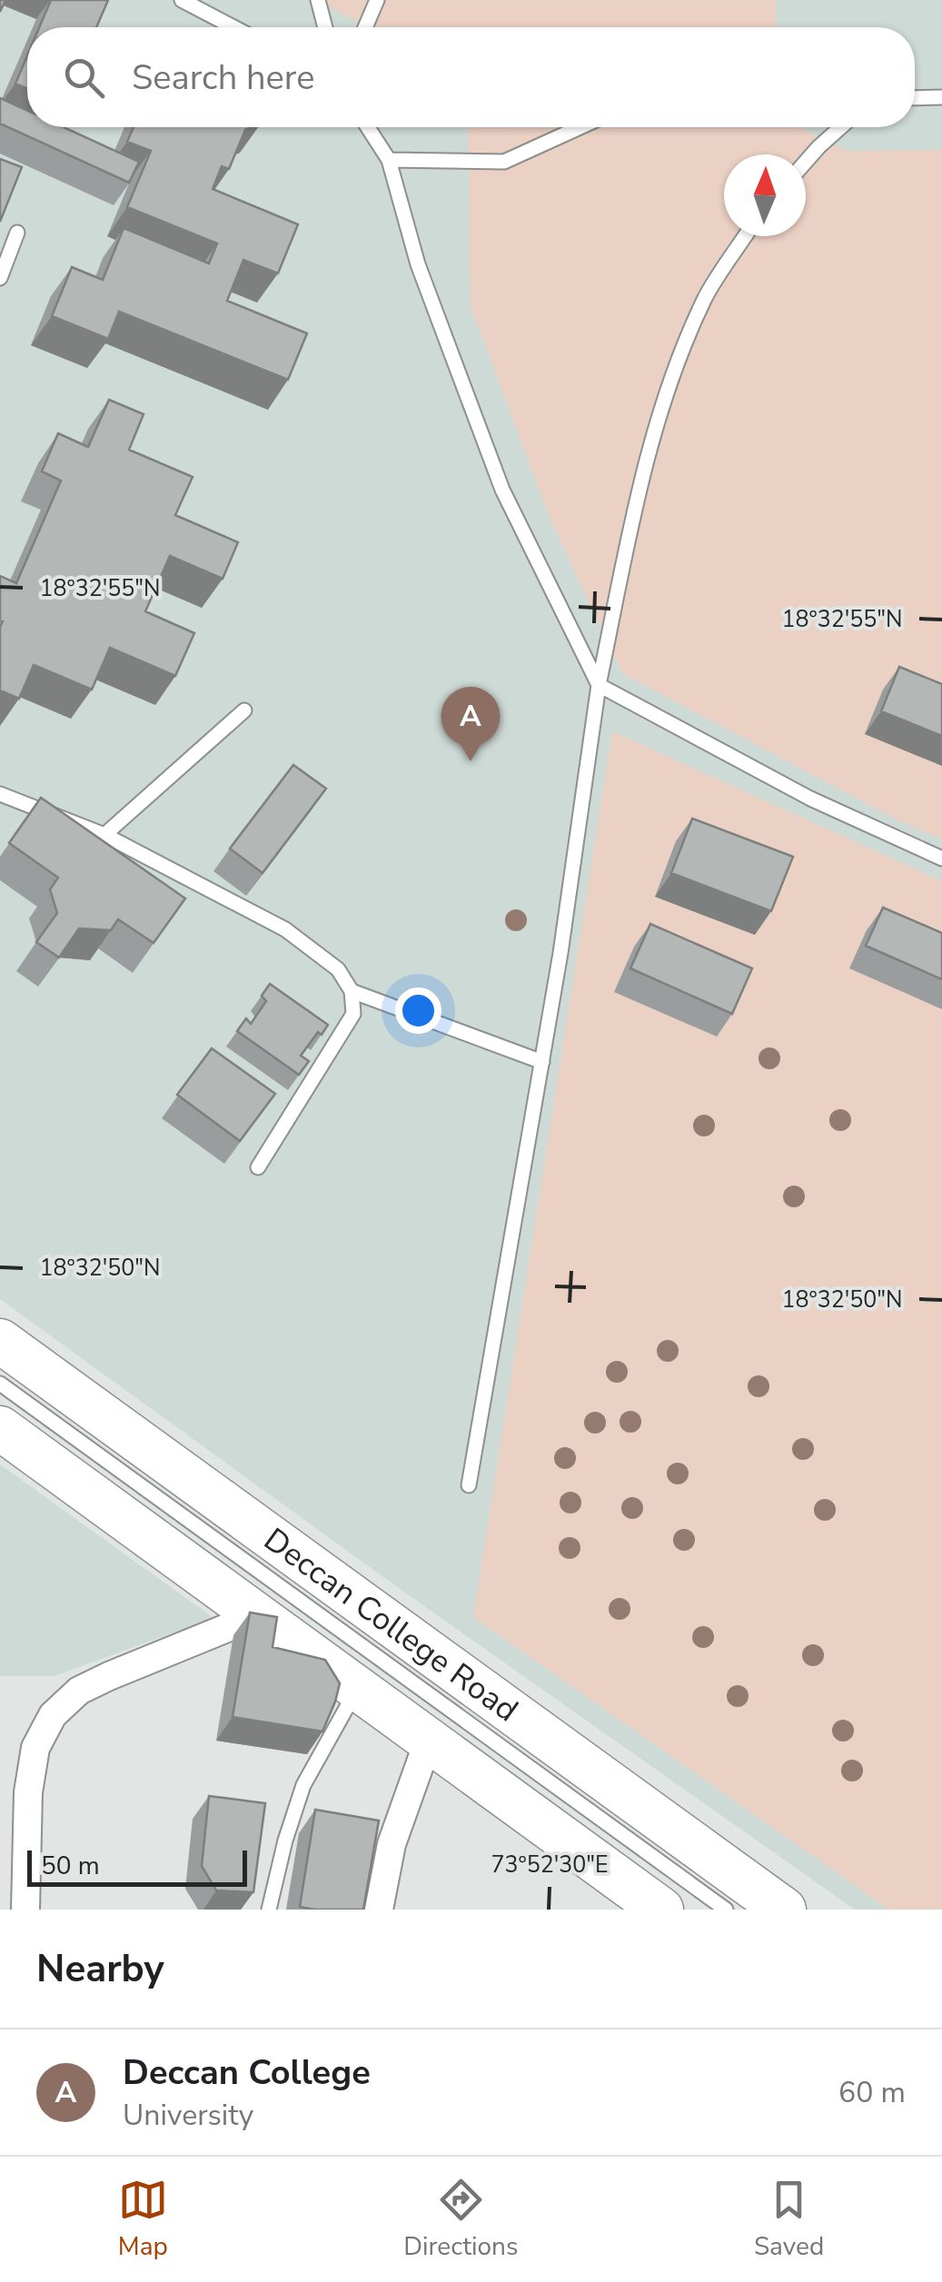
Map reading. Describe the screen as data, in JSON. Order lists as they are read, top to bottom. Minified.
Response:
{"streets":{"main road":["Deccan College Road"]},"scale_bar":"50 m","north":"top","page":{"search":"Search here","pins":"A","scale":"50 m","heading":"Nearby","list":[{"mark":"A","name":"Deccan College","note":"University","value":"60 m"}],"nav":["Map","Directions","Saved"]},"coordinates":["18°32'55\"N","18°32'50\"N","73°52'30\"E"]}
